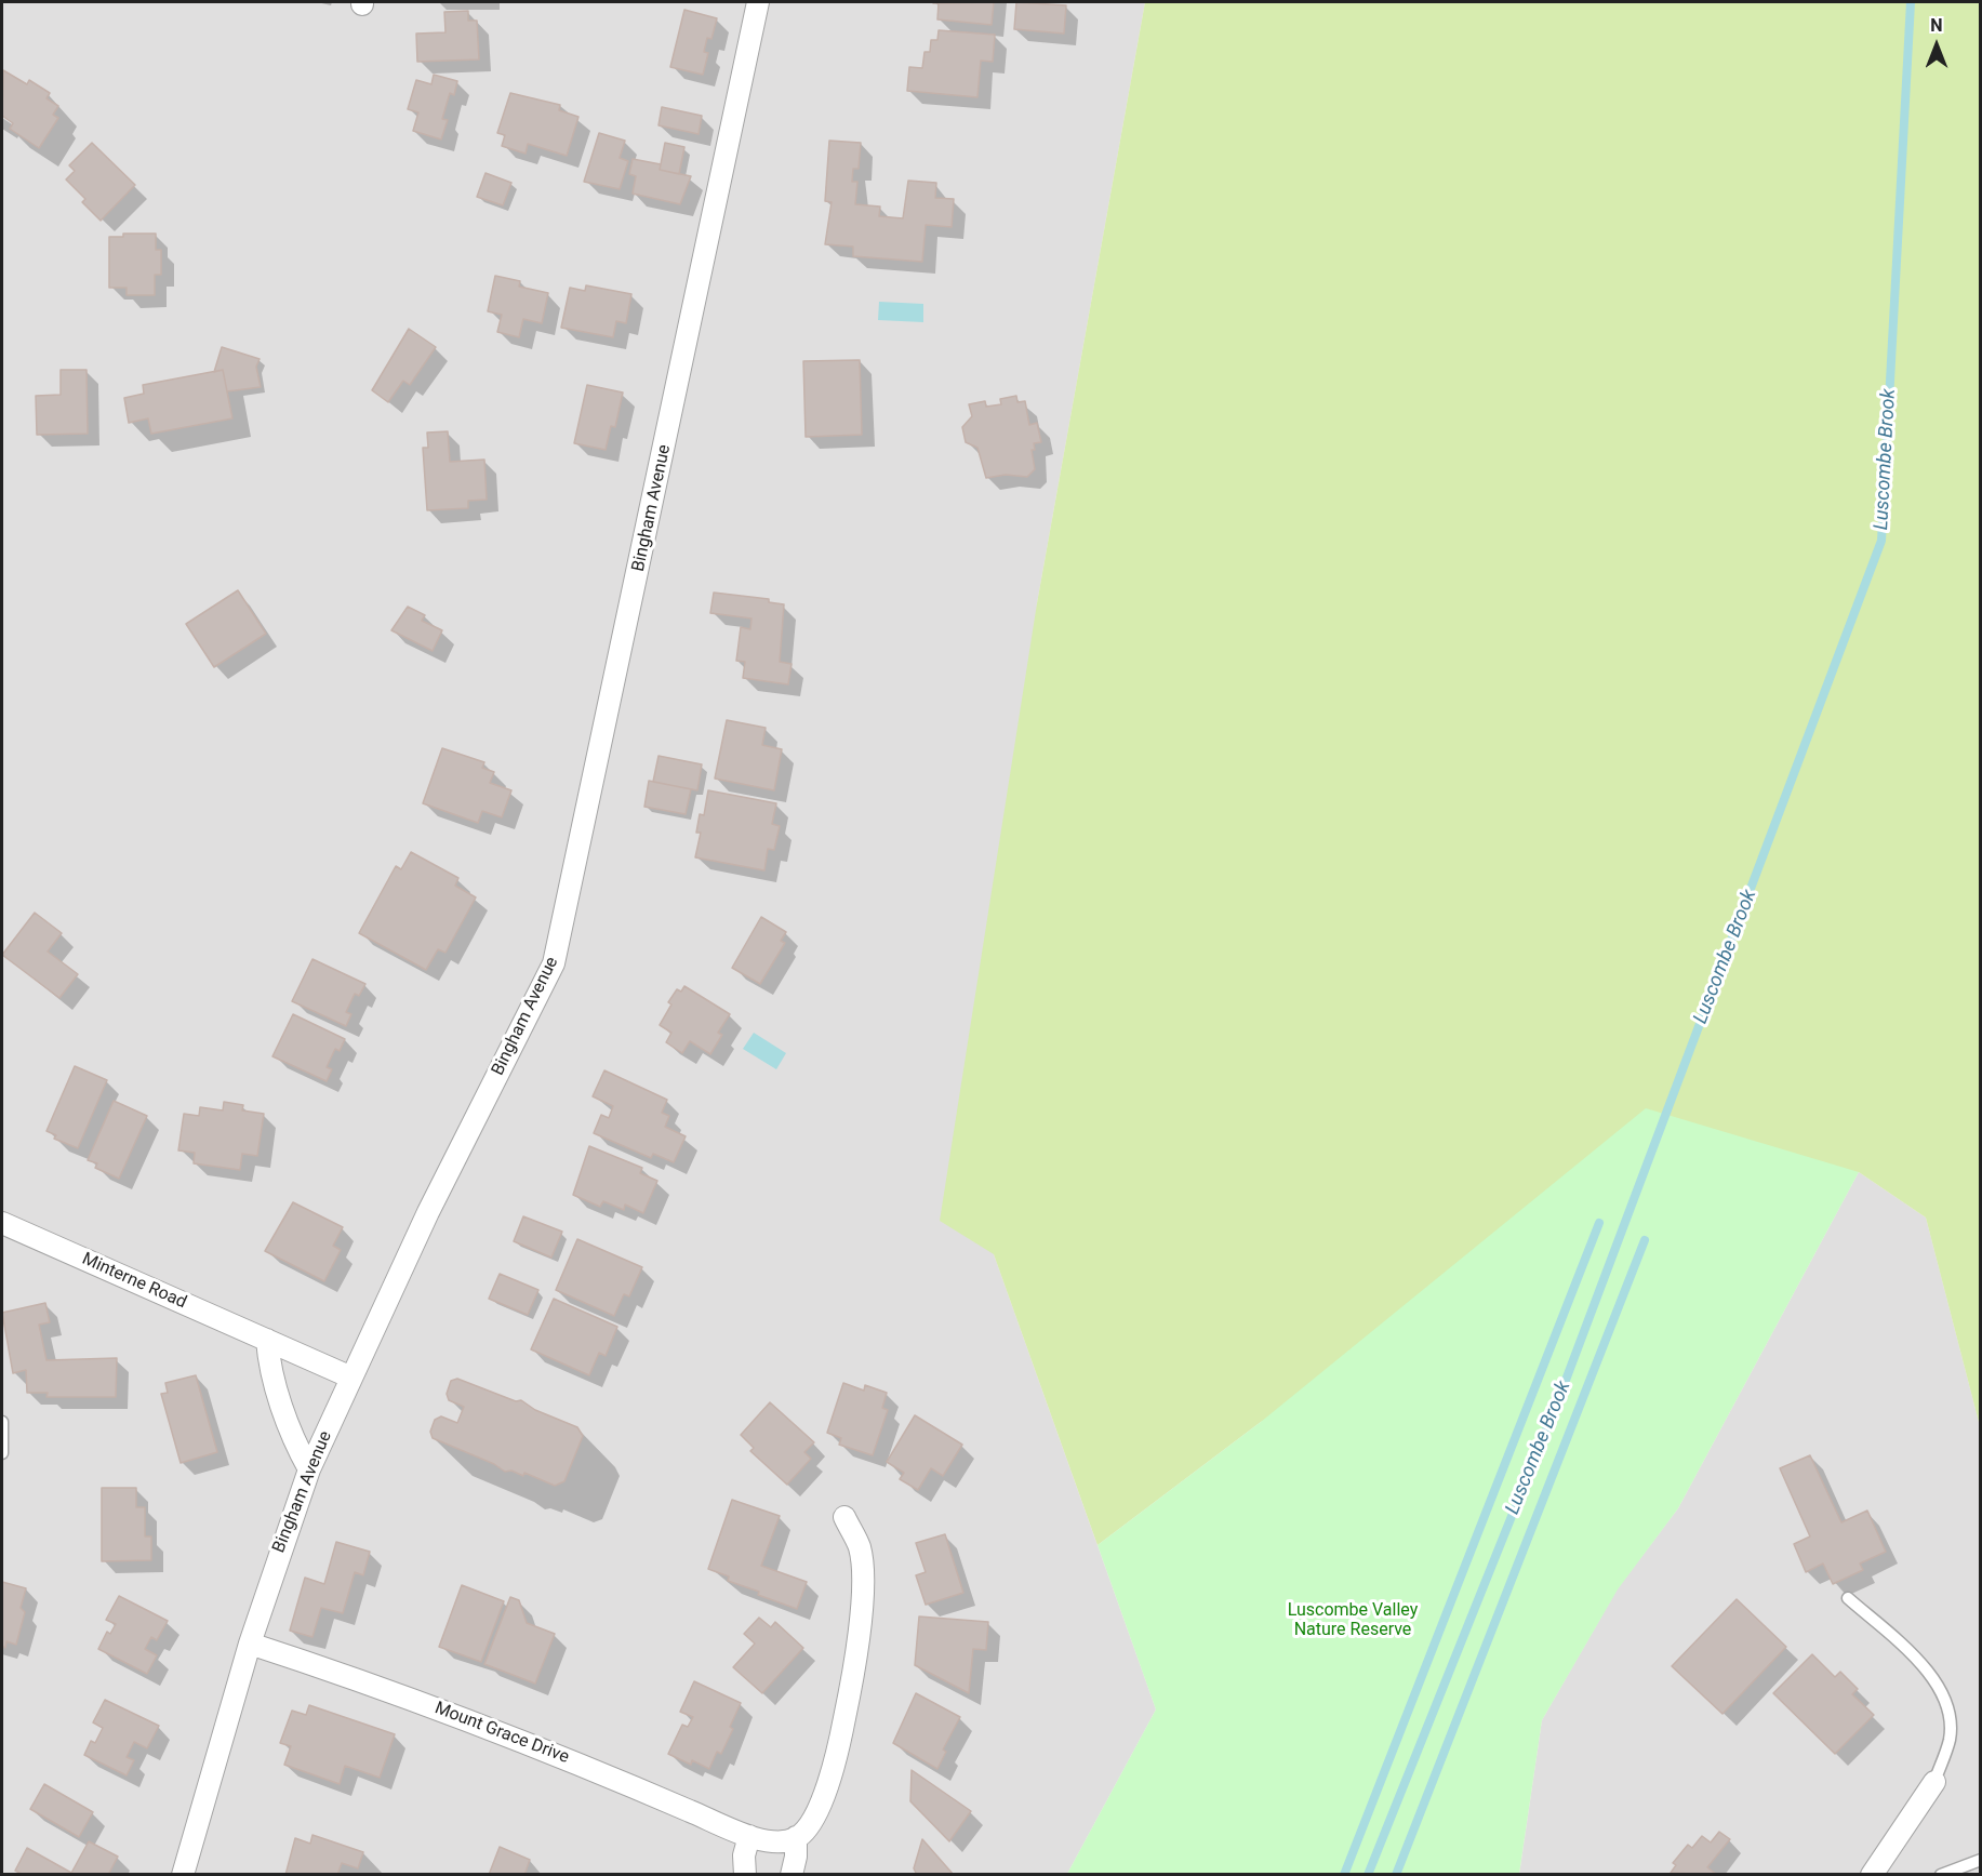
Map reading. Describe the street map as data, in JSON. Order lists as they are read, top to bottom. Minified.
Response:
{"streets":{"street":["Bingham Avenue","Minterne Road","Mount Grace Drive"]},"crossings":[["Bingham Avenue","Minterne Road"],["Bingham Avenue","Mount Grace Drive"]],"water":["Luscombe Brook"],"parks":["Luscombe Valley Nature Reserve"],"north":"top"}
